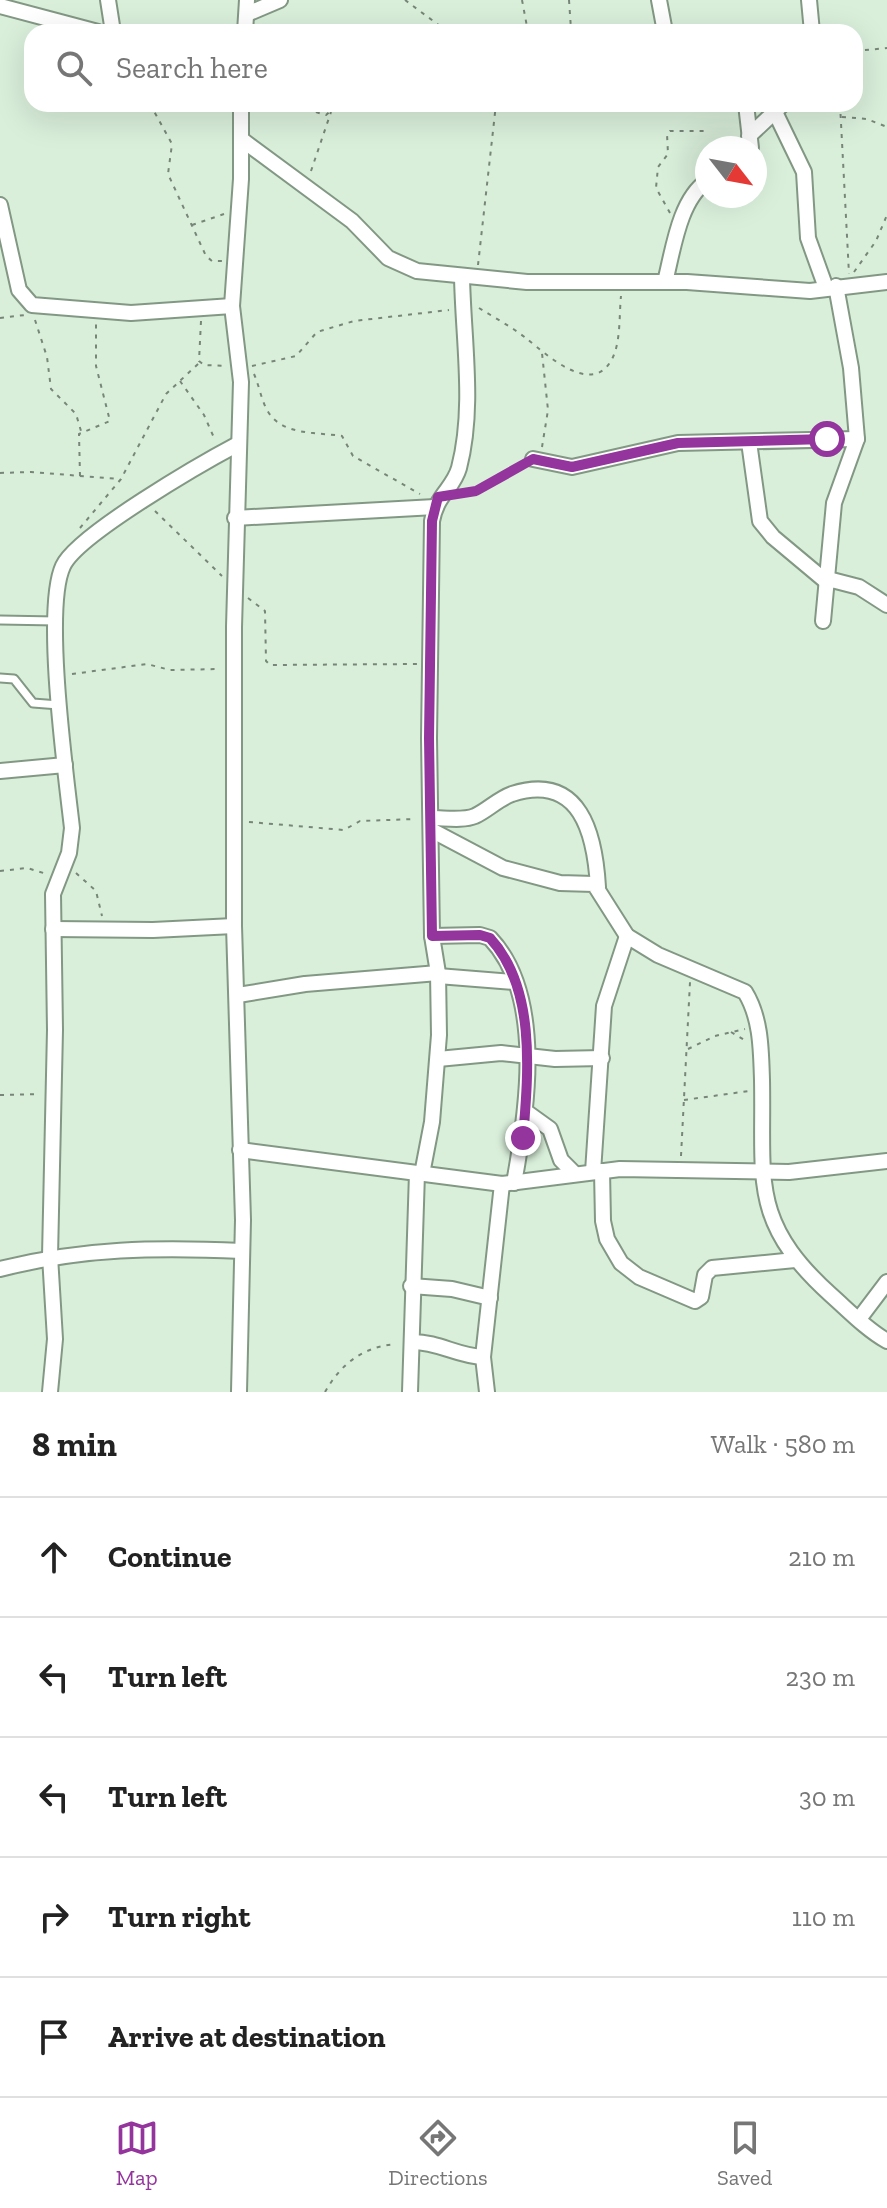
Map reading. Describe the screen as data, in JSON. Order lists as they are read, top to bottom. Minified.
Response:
{"north":"bottom right","page":{"search":"Search here","heading":["8 min","Walk · 580 m"],"list":[["Continue","210 m"],["Turn left","230 m"],["Turn left","30 m"],["Turn right","110 m"],"Arrive at destination"],"nav":["Map","Directions","Saved"]}}
